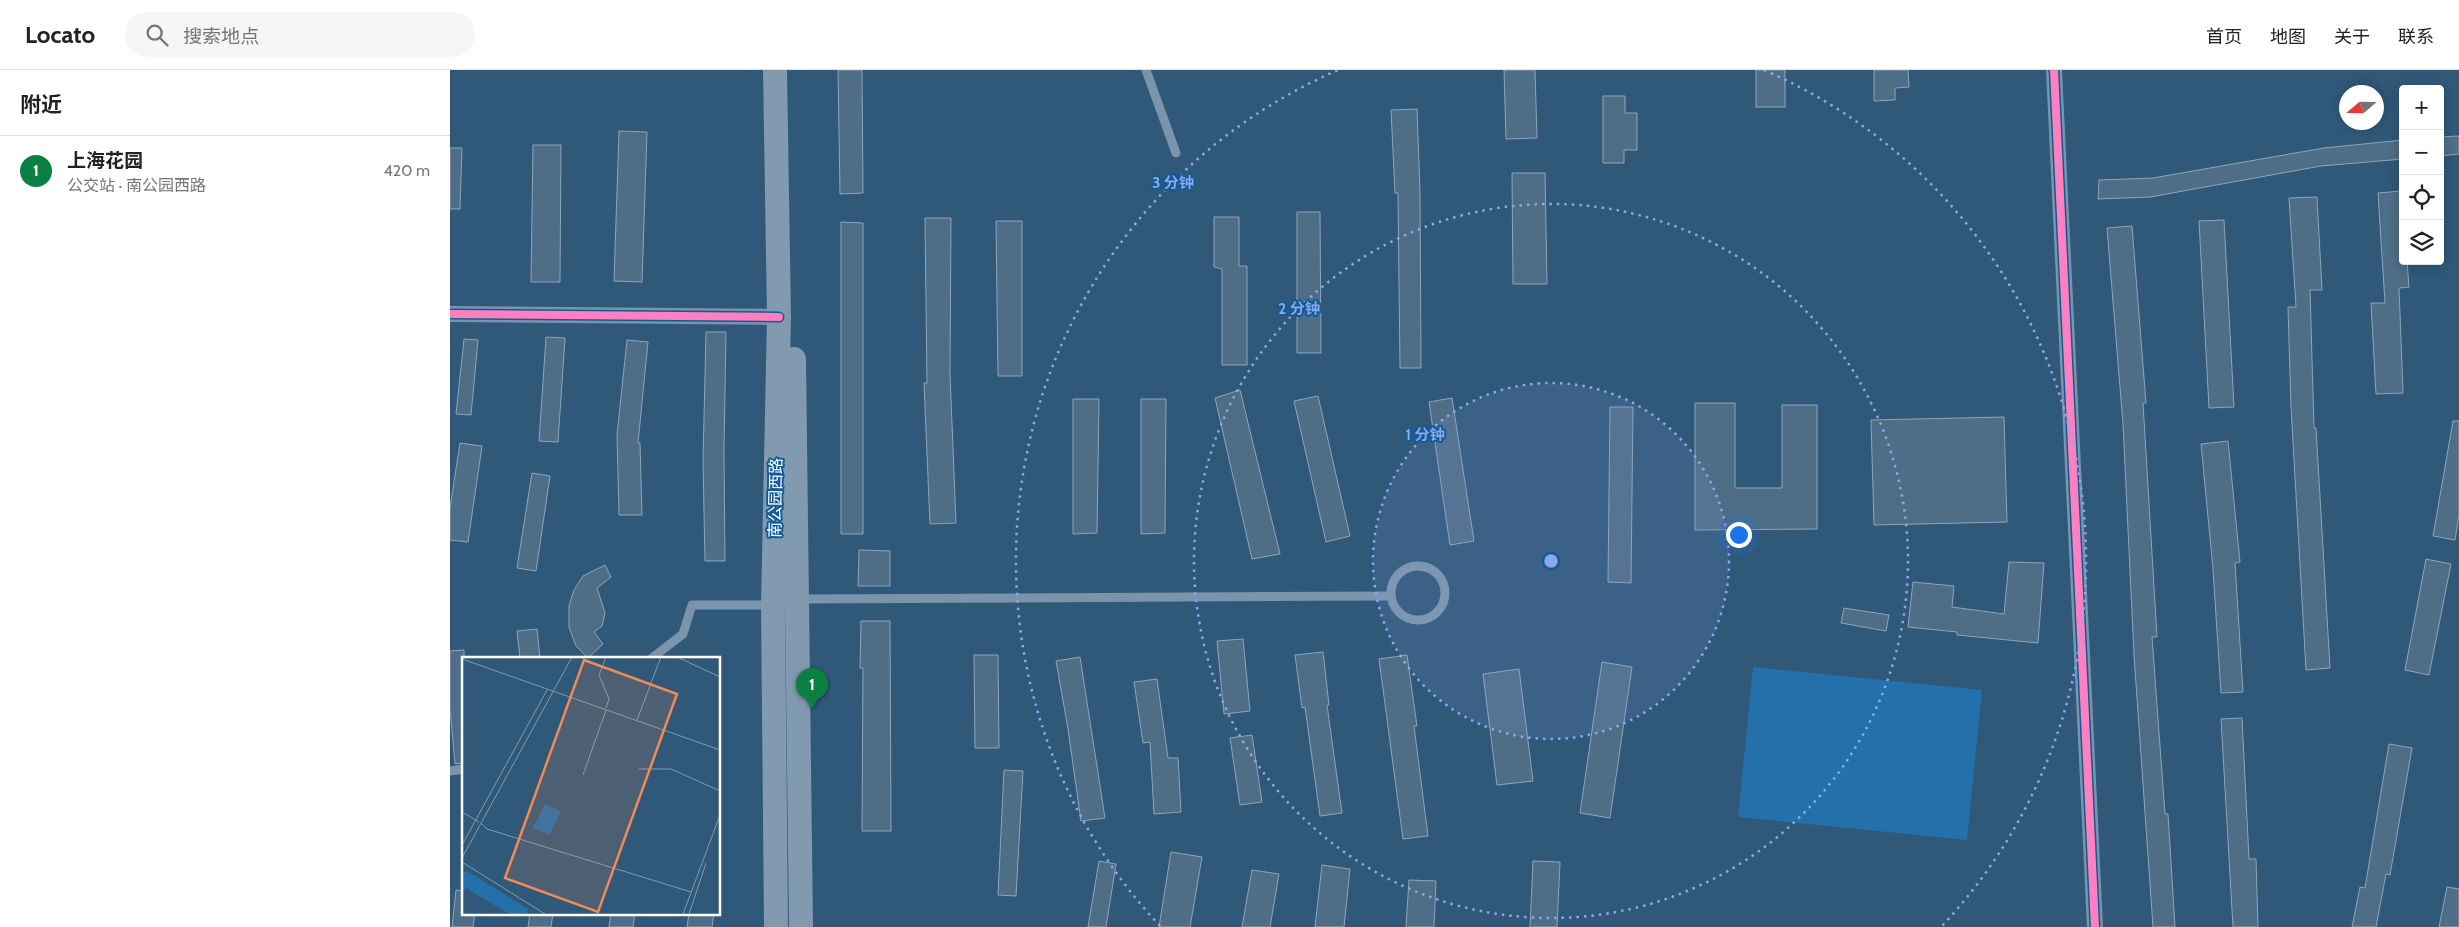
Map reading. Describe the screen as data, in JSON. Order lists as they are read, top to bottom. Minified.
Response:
{"streets":{"main road":["南公园西路"]},"north":"left","page":{"header":"Locato","search":"搜索地点","nav":["首页","地图","关于","联系"],"heading":"附近","map_buttons":["+","−"],"list":[{"mark":"1","name":"上海花园","note":"公交站 · 南公园西路","value":"420 m"}],"pins":"1"},"rings":["3 分钟","2 分钟","1 分钟"]}
